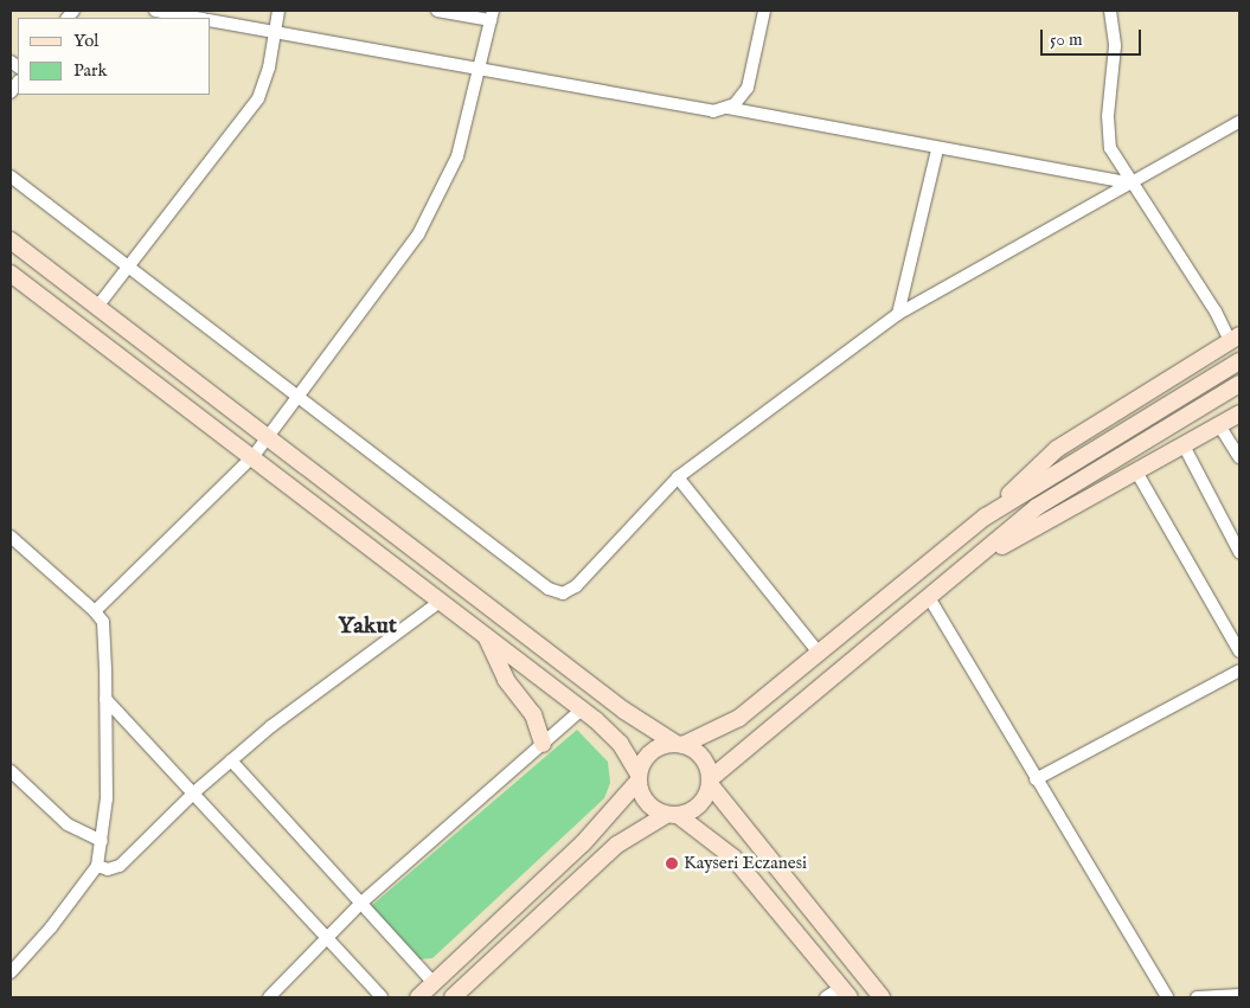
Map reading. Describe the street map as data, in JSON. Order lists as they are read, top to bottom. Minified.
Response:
{"districts":["Yakut"],"places":["Kayseri Eczanesi"],"legend":["Yol","Park"],"scale_bar":"50 m"}
